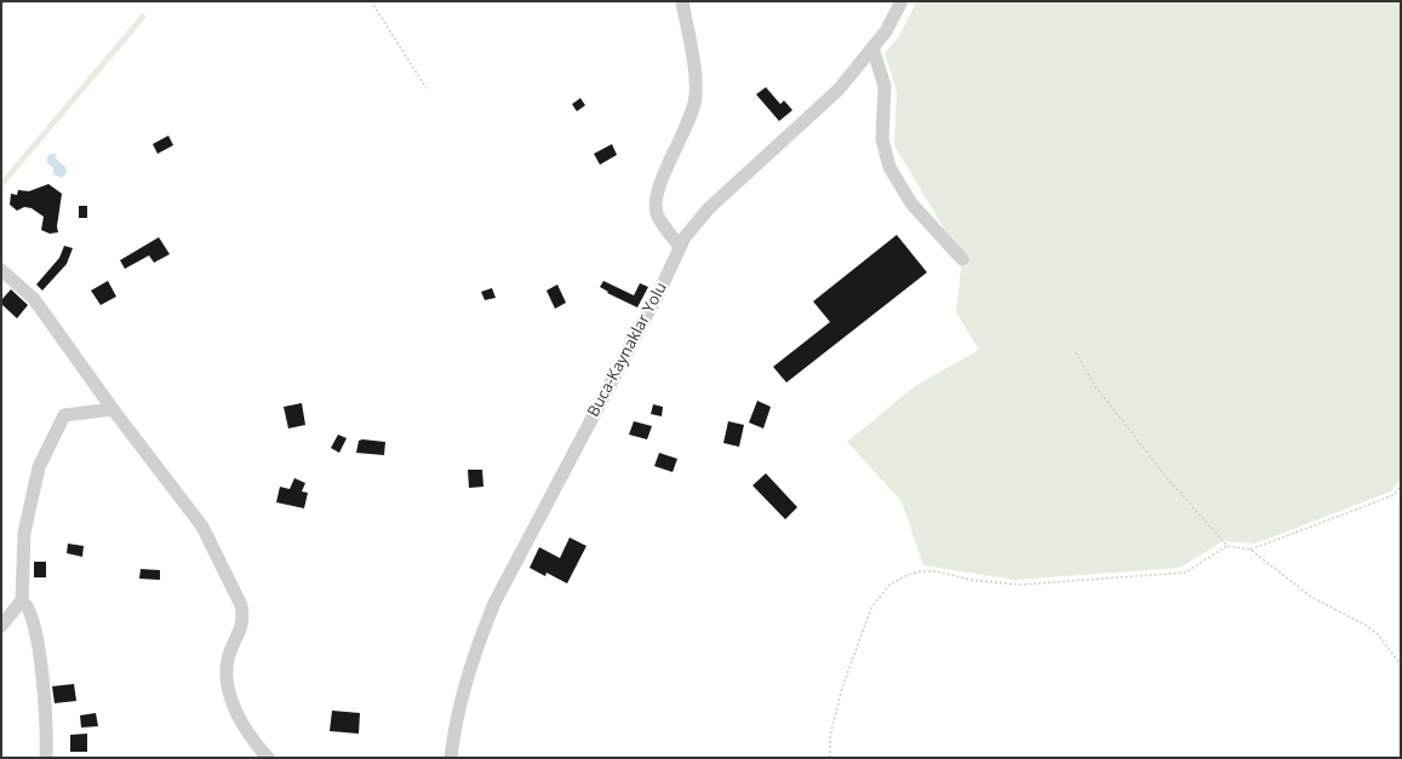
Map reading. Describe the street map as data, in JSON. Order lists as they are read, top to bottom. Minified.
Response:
{"streets":{"street":["Buca-Kaynaklar Yolu"]}}
